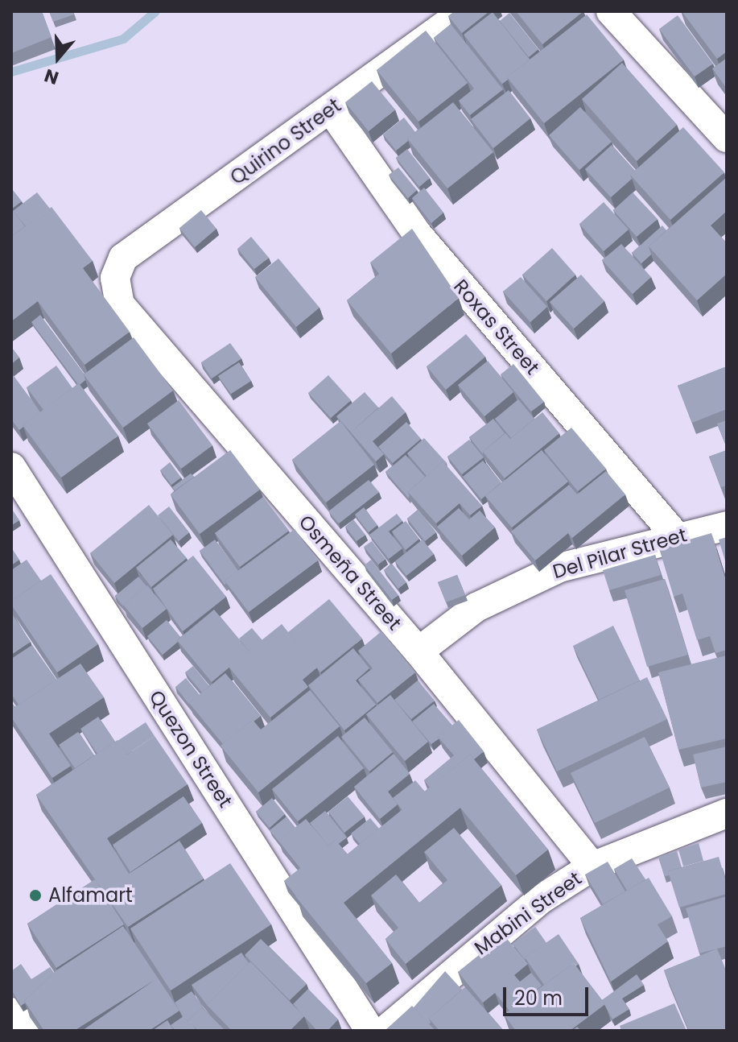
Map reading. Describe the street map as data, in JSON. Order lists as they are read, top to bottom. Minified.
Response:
{"streets":{"street":["Quirino Street","Roxas Street","Del Pilar Street","Osmeña Street","Quezon Street","Mabini Street"]},"crossings":[["Quirino Street","Roxas Street"],["Quirino Street","Osmeña Street"],["Roxas Street","Del Pilar Street"],["Del Pilar Street","Osmeña Street"],["Osmeña Street","Mabini Street"]],"places":["Alfamart"],"scale_bar":"20 m","north":"bottom"}
